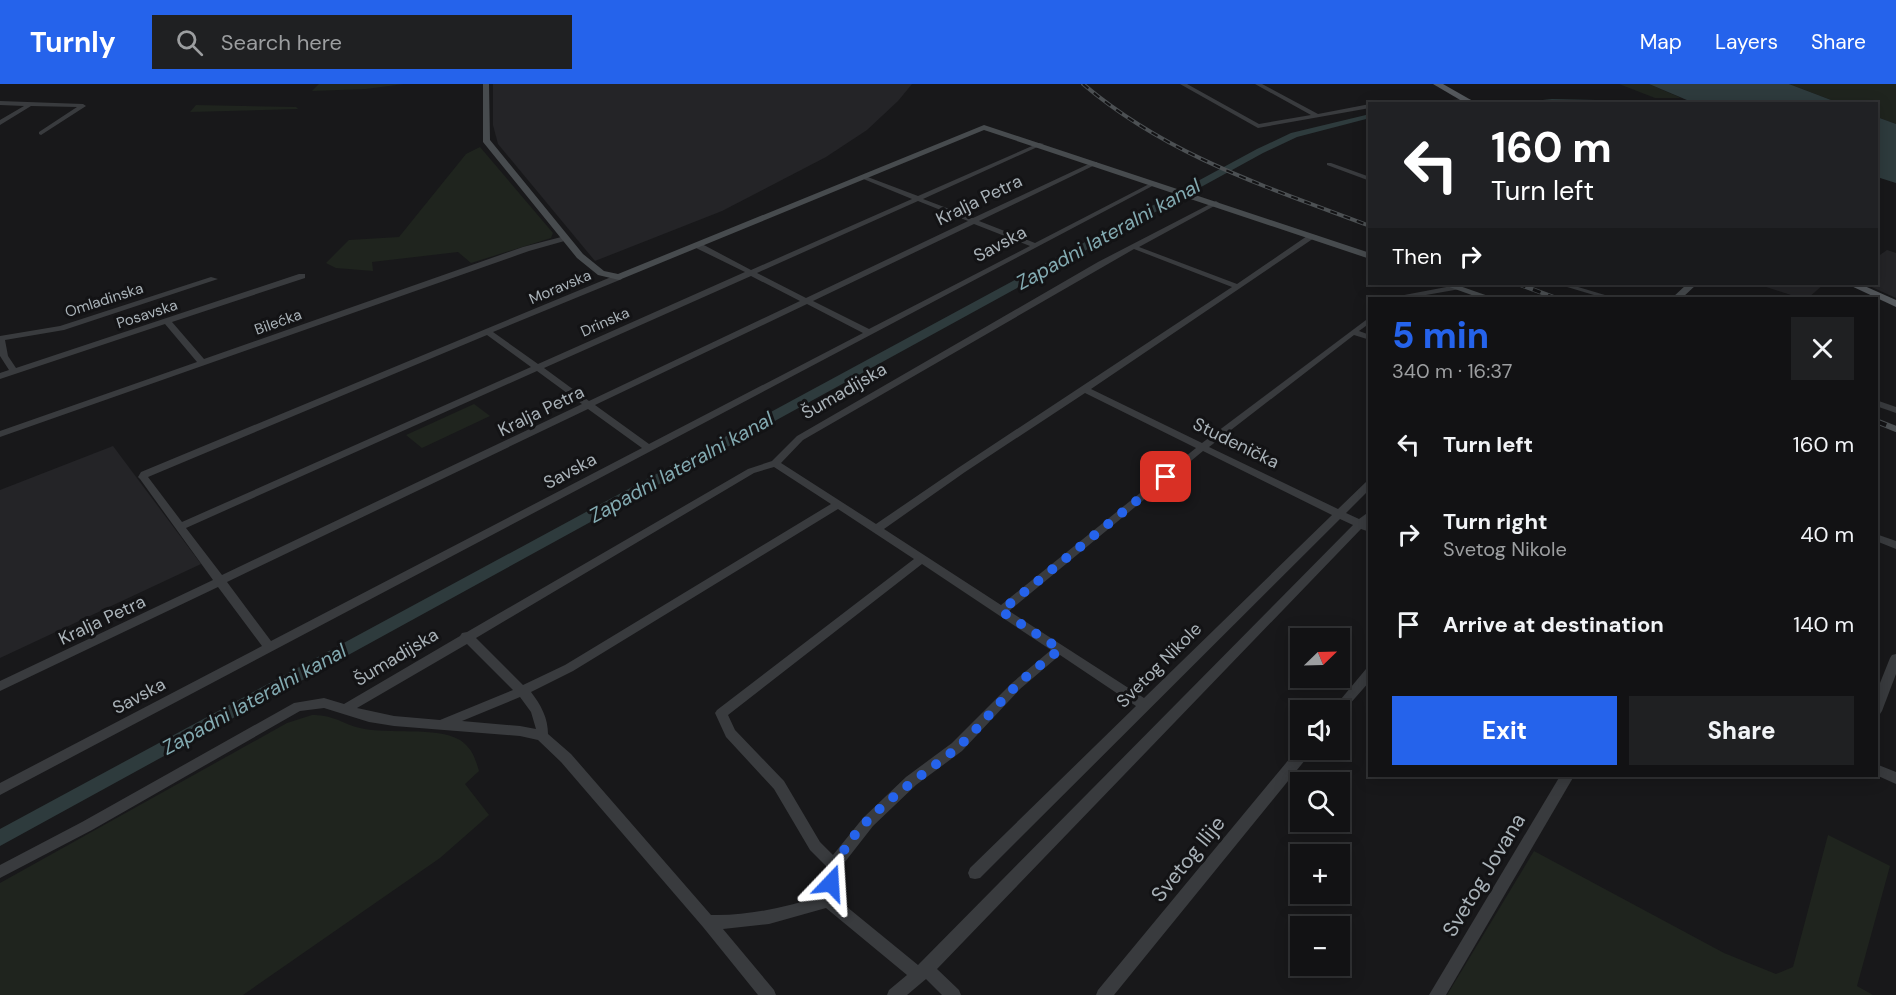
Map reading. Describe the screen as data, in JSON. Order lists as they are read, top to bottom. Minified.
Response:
{"streets":{"street":["Kralja Petra","Savska","Moravska","Omladinska","Posavska","Bilećka","Drinska","Šumadijska","Studenička","Svetog Nikole","Svetog Ilije","Svetog Jovana"]},"crossings":[["Moravska","Drinska"],["Studenička","Svetog Nikole"]],"water":["Zapadni lateralni kanal"],"north":"top right","page":{"header":"Turnly","search":"Search here","nav":["Map","Layers","Share"],"turn":["160 m","Turn left"],"then":"Then","heading":["5 min","340 m · 16:37"],"list":[{"name":"Turn left","value":"160 m"},{"name":"Turn right","note":"Svetog Nikole","value":"40 m"},{"name":"Arrive at destination","value":"140 m"}],"map_buttons":["+","−"],"buttons":["Exit","Share"]}}
